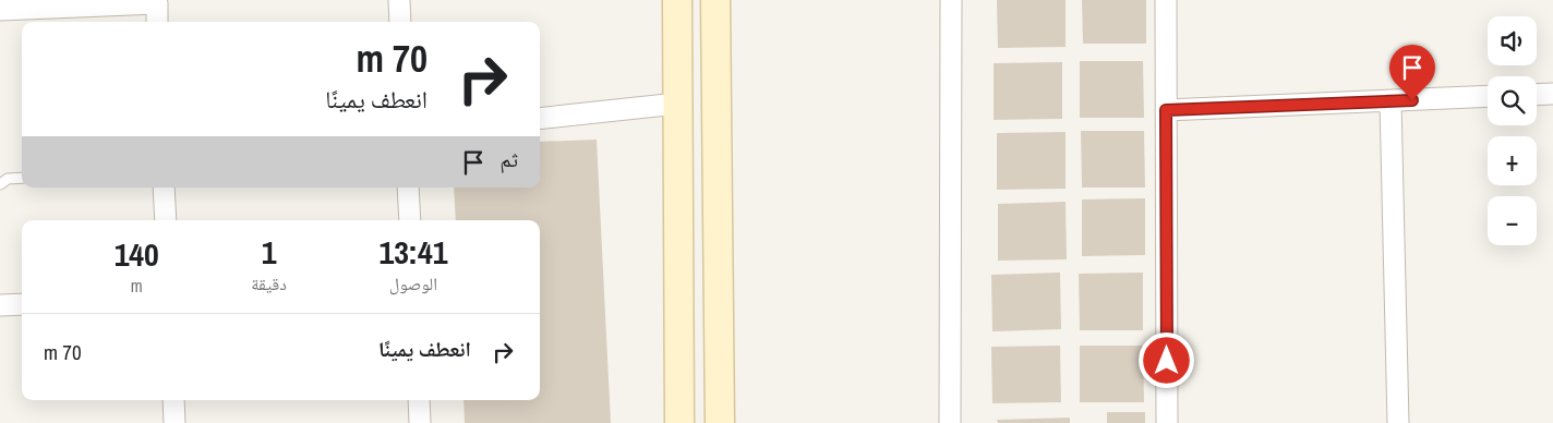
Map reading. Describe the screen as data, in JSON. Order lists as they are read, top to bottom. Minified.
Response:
{"page":{"map_buttons":["+","−"],"turn":["70 m","انعطف يمينًا"],"then":"ثم","eta":["13:41","الوصول","1","دقيقة","140","m"],"list":[{"name":"انعطف يمينًا","value":"70 m"}]}}
